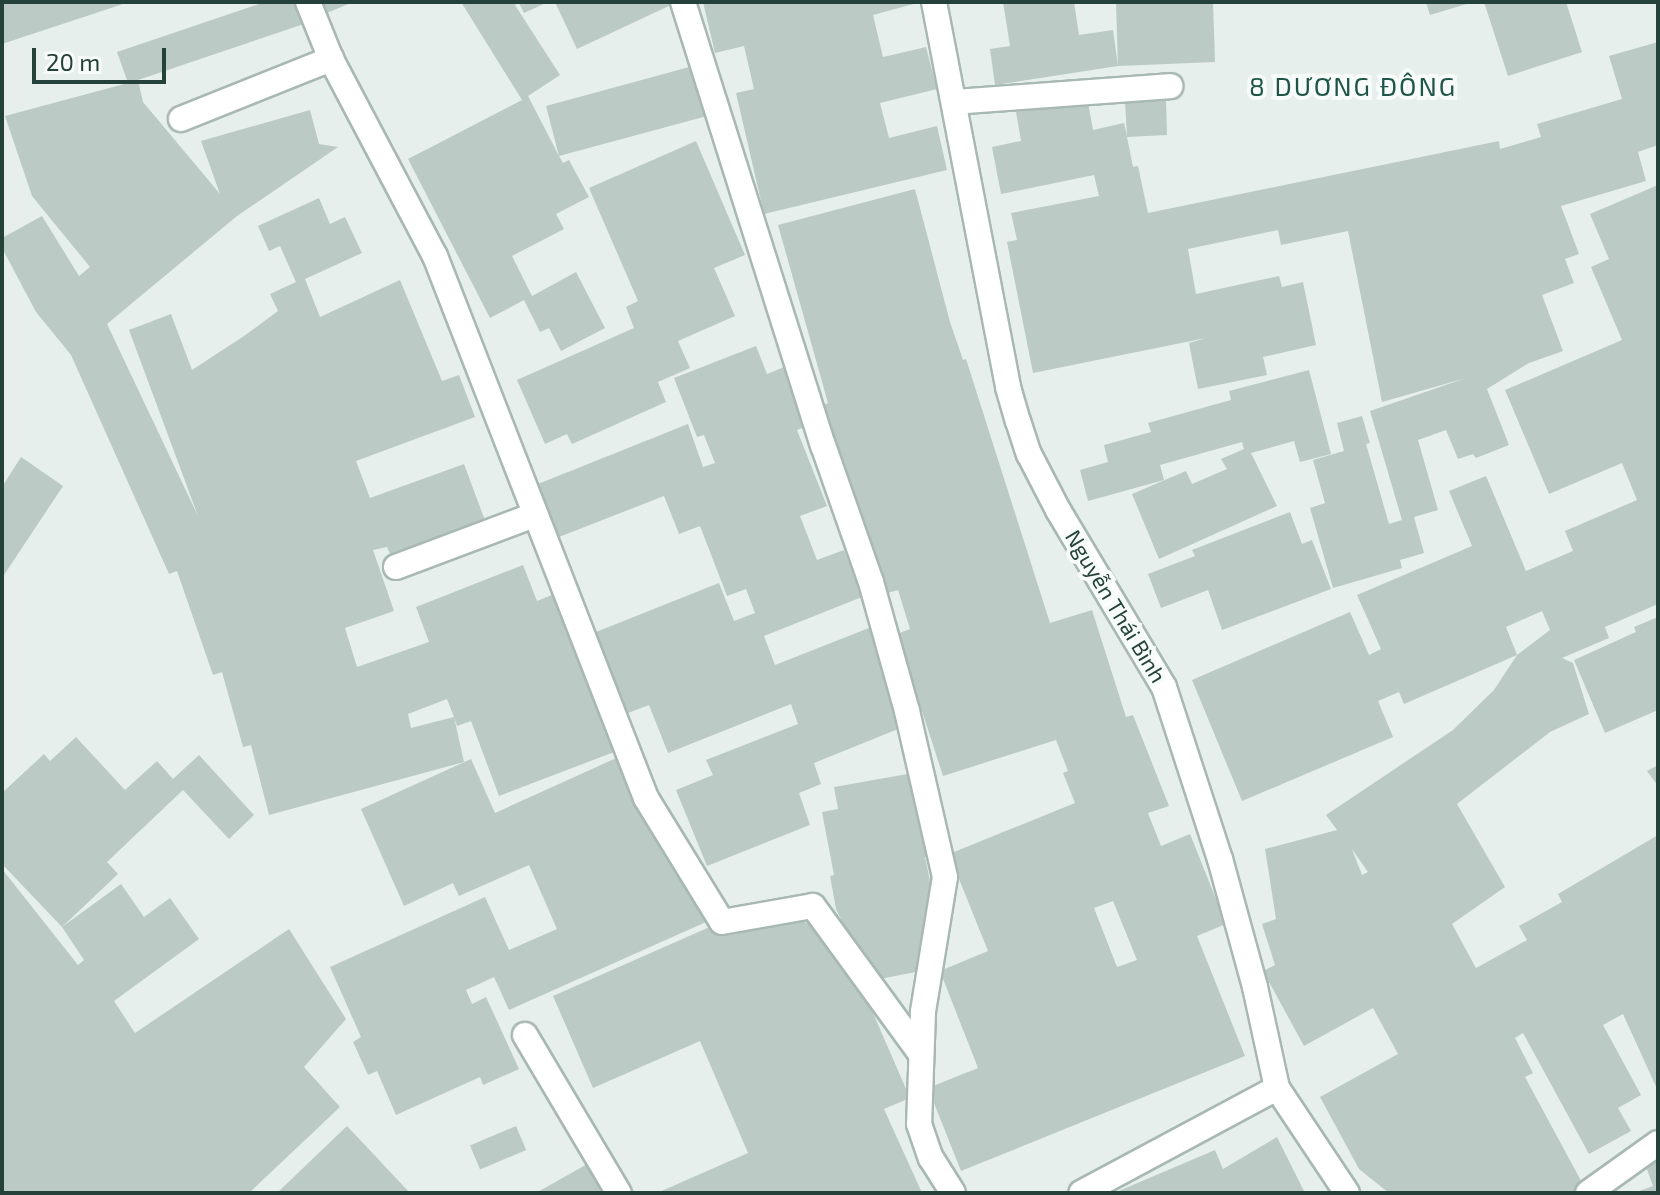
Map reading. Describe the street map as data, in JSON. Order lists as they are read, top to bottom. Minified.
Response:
{"streets":{"street":["Nguyễn Thái Bình"]},"districts":["8 DƯƠNG ĐÔNG"],"scale_bar":"20 m"}
